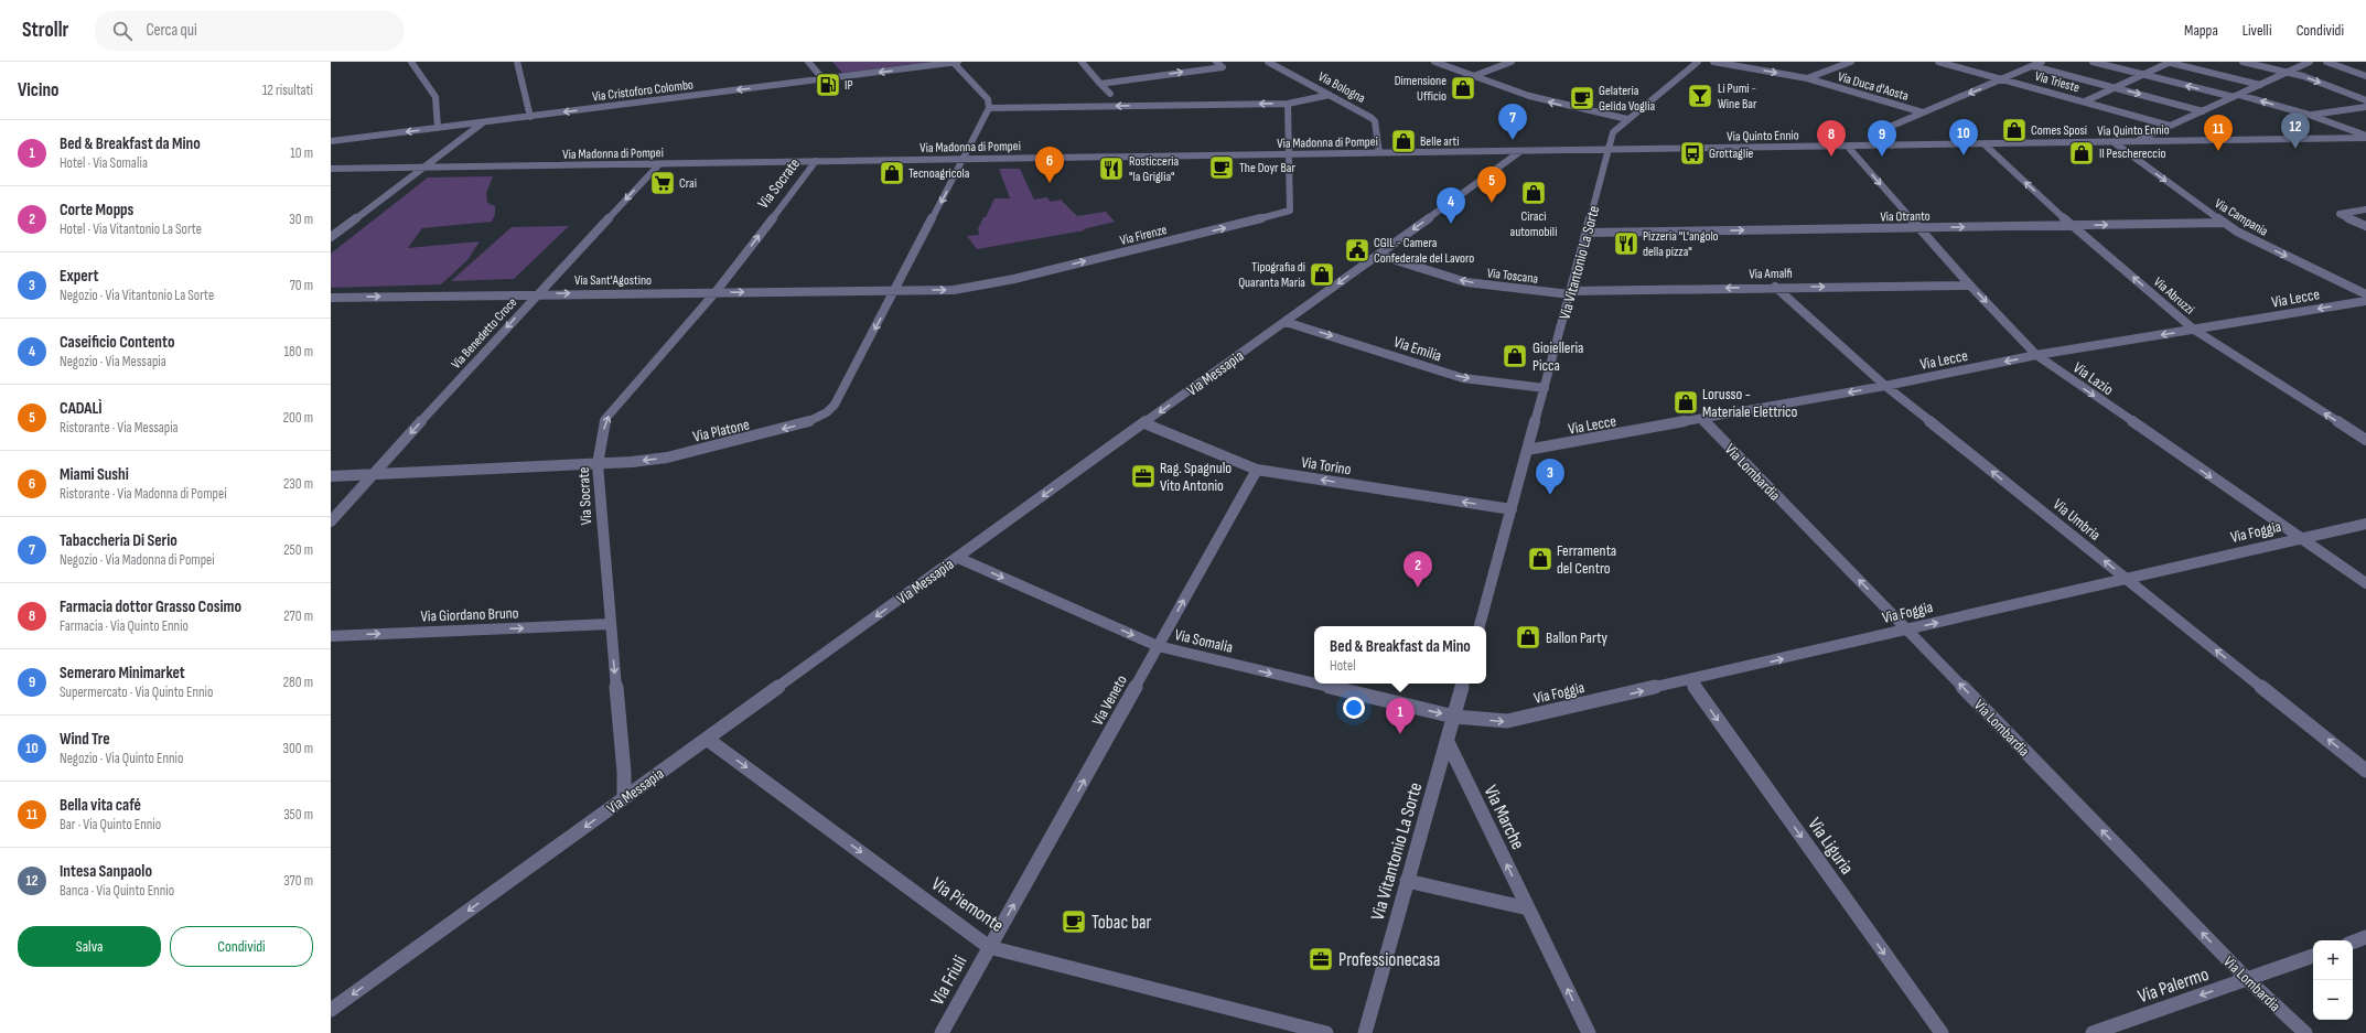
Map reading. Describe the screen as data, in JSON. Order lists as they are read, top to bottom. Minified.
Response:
{"streets":{"street":["Via Trieste","Via Duca d'Aosta","Via Bologna","Via Cristoforo Colombo","Via Quinto Ennio","Via Madonna di Pompei","Via Socrate","Via Otranto","Via Campania","Via Firenze","Via Vitantonio La Sorte","Via Amalfi","Via Toscana","Via Sant'Agostino","Via Abruzzi","Via Lecce","Via Benedetto Croce","Via Emilia","Via Messapia","Via Lazio","Via Platone","Via Torino","Via Lombardia","Via Umbria","Via Foggia","Via Giordano Bruno","Via Somalia","Via Veneto","Via Marche","Via Liguria","Via Piemonte","Via Friuli","Via Palermo"]},"crossings":[["Via Bologna","Via Madonna di Pompei"],["Via Quinto Ennio","Via Madonna di Pompei"],["Via Quinto Ennio","Via Campania"],["Via Quinto Ennio","Via Vitantonio La Sorte"],["Via Quinto Ennio","Via Abruzzi"],["Via Quinto Ennio","Via Lazio"],["Via Madonna di Pompei","Via Socrate"],["Via Madonna di Pompei","Via Firenze"],["Via Madonna di Pompei","Via Vitantonio La Sorte"],["Via Madonna di Pompei","Via Benedetto Croce"],["Via Madonna di Pompei","Via Messapia"],["Via Madonna di Pompei","Via Platone"],["Via Socrate","Via Sant'Agostino"],["Via Socrate","Via Messapia"],["Via Socrate","Via Platone"],["Via Socrate","Via Giordano Bruno"],["Via Otranto","Via Campania"],["Via Otranto","Via Vitantonio La Sorte"],["Via Otranto","Via Abruzzi"],["Via Otranto","Via Lazio"],["Via Firenze","Via Sant'Agostino"],["Via Firenze","Via Platone"],["Via Vitantonio La Sorte","Via Amalfi"],["Via Vitantonio La Sorte","Via Toscana"],["Via Vitantonio La Sorte","Via Lecce"],["Via Vitantonio La Sorte","Via Emilia"],["Via Vitantonio La Sorte","Via Torino"],["Via Vitantonio La Sorte","Via Foggia"],["Via Vitantonio La Sorte","Via Somalia"],["Via Vitantonio La Sorte","Via Marche"],["Via Amalfi","Via Toscana"],["Via Amalfi","Via Lazio"],["Via Amalfi","Via Umbria"],["Via Toscana","Via Messapia"],["Via Sant'Agostino","Via Benedetto Croce"],["Via Sant'Agostino","Via Platone"],["Via Abruzzi","Via Lecce"],["Via Lecce","Via Lazio"],["Via Lecce","Via Lombardia"],["Via Lecce","Via Umbria"],["Via Benedetto Croce","Via Platone"],["Via Emilia","Via Messapia"],["Via Messapia","Via Torino"],["Via Messapia","Via Somalia"],["Via Messapia","Via Piemonte"],["Via Lazio","Via Foggia"],["Via Torino","Via Veneto"],["Via Lombardia","Via Foggia"],["Via Lombardia","Via Palermo"],["Via Umbria","Via Foggia"],["Via Foggia","Via Somalia"],["Via Foggia","Via Liguria"],["Via Somalia","Via Veneto"],["Via Veneto","Via Piemonte"],["Via Veneto","Via Friuli"],["Via Piemonte","Via Friuli"]],"one_way":["Via Duca d'Aosta","Via Cristoforo Colombo","Via Otranto","Via Firenze","Via Toscana","Via Sant'Agostino","Via Abruzzi","Via Lecce","Via Benedetto Croce","Via Emilia","Via Messapia","Via Lazio","Via Platone","Via Torino","Via Lombardia","Via Umbria","Via Foggia","Via Giordano Bruno","Via Somalia","Via Veneto","Via Marche","Via Liguria","Via Piemonte","Via Palermo"],"places":{"fuel station":["IP"],"shop":["Dimensione Ufficio","Comes Sposi","Belle arti","Il Peschereccio","Tecnoagricola","Ciracì automobili","Tipografia di Quaranta Maria","Gioielleria Picca","Lorusso - Materiale Elettrico","Ferramenta del Centro","Ballon Party"],"bar":["Li Pumi - Wine Bar"],"cafe":["Gelateria Gelida Voglia","The Doyr Bar","Tobac bar"],"bus stop":["Grottaglie"],"restaurant":["Rosticceria \"la Griglia\"","Pizzeria \"L'angolo della pizza\""],"supermarket":["Crai"],"public building":["CGIL - Camera Confederale del Lavoro"],"office":["Rag. Spagnulo Vito Antonio","Professionecasa"]},"page":{"header":"Strollr","search":"Cerca qui","nav":["Mappa","Livelli","Condividi"],"heading":["Vicino","12 risultati"],"pins":["7","12","11","10","8","9","6","5","4","3","2","1"],"list":[{"mark":"1","name":"Bed & Breakfast da Mino","note":"Hotel · Via Somalia","value":"10 m"},{"mark":"2","name":"Corte Mopps","note":"Hotel · Via Vitantonio La Sorte","value":"30 m"},{"mark":"3","name":"Expert","note":"Negozio · Via Vitantonio La Sorte","value":"70 m"},{"mark":"4","name":"Caseificio Contento","note":"Negozio · Via Messapia","value":"180 m"},{"mark":"5","name":"CADALÌ","note":"Ristorante · Via Messapia","value":"200 m"},{"mark":"6","name":"Miami Sushi","note":"Ristorante · Via Madonna di Pompei","value":"230 m"},{"mark":"7","name":"Tabaccheria Di Serio","note":"Negozio · Via Madonna di Pompei","value":"250 m"},{"mark":"8","name":"Farmacia dottor Grasso Cosimo","note":"Farmacia · Via Quinto Ennio","value":"270 m"},{"mark":"9","name":"Semeraro Minimarket","note":"Supermercato · Via Quinto Ennio","value":"280 m"},{"mark":"10","name":"Wind Tre","note":"Negozio · Via Quinto Ennio","value":"300 m"},{"mark":"11","name":"Bella vita café","note":"Bar · Via Quinto Ennio","value":"350 m"},{"mark":"12","name":"Intesa Sanpaolo","note":"Banca · Via Quinto Ennio","value":"370 m"}],"popup":["Bed & Breakfast da Mino","Hotel"],"buttons":["Salva","Condividi"],"map_buttons":["+","−"]}}
